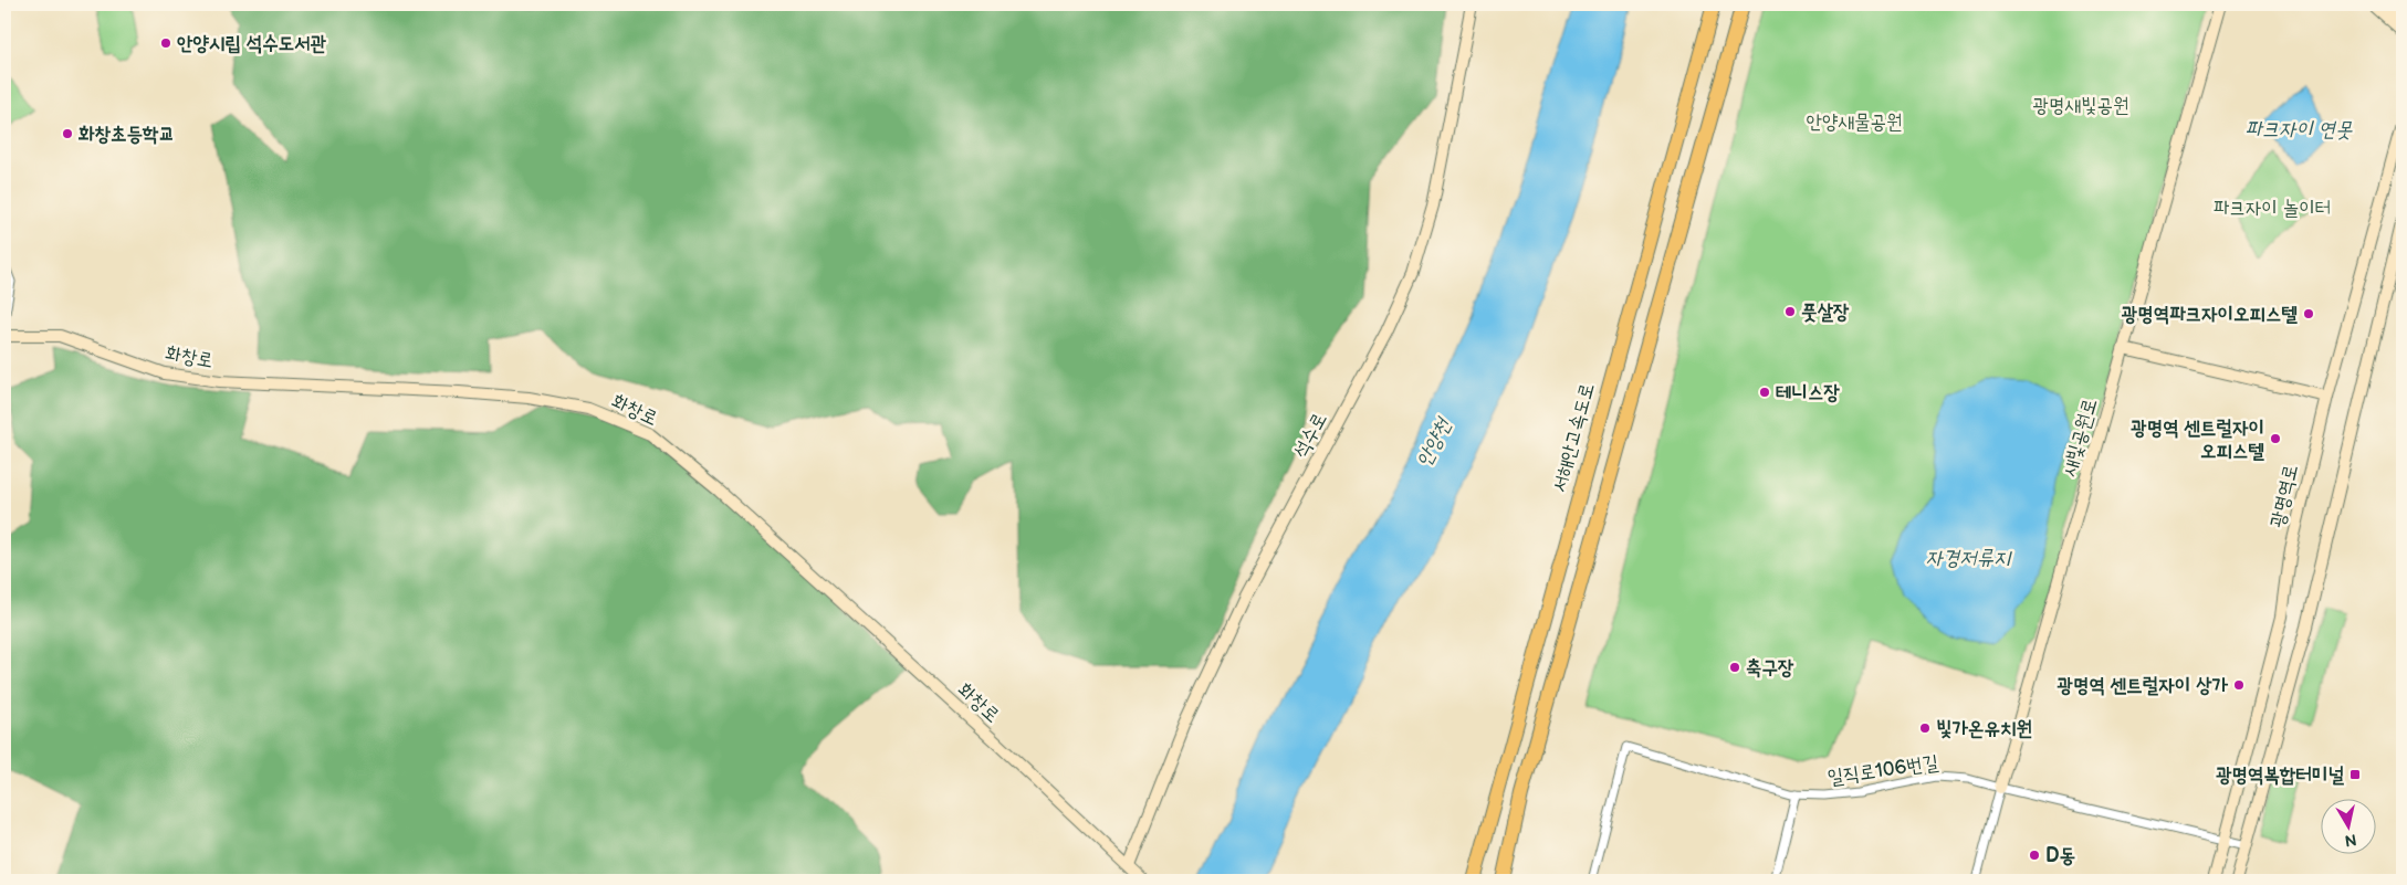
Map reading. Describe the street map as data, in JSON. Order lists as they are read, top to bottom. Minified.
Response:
{"streets":{"highway":["서해안고속도로"],"street":["화창로","석수로","새빛공원로","광명역로","일직로106번길"]},"crossings":[["화창로","석수로"],["새빛공원로","일직로106번길"],["광명역로","일직로106번길"]],"water":["파크자이 연못","안양천","자경저류지"],"parks":["광명새빛공원","안양새물공원","파크자이 놀이터"],"places":{"other":["안양시립 석수도서관","화창초등학교","풋살장","광명역파크자이오피스텔","테니스장","광명역 센트럴자이 오피스텔","축구장","광명역 센트럴자이 상가","빛가온유치원","D동"],"transit":["광명역복합터미널"]},"north":"bottom"}
